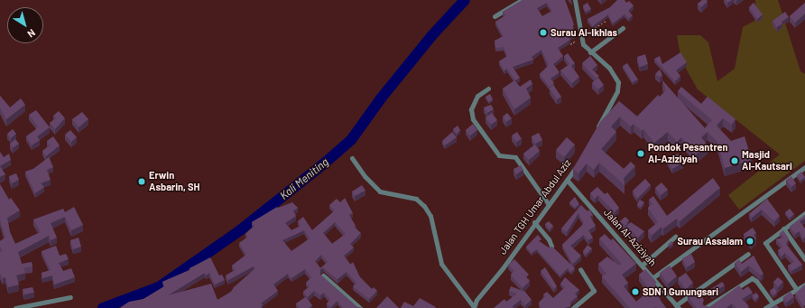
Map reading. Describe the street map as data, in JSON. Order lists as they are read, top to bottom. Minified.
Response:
{"streets":{"street":["Jalan TGH Umar Abdul Aziz","Jalan Al-Aziziyah"]},"crossings":[["Jalan TGH Umar Abdul Aziz","Jalan Al-Aziziyah"]],"water":["Kali Meniting"],"places":["Surau Al-Ikhlas","Pondok Pesantren Al-Aziziyah","Masjid Al-Kautsari","Erwin Asbarin, SH","Surau Assalam","SDN 1 Gunungsari"],"north":"bottom right"}
